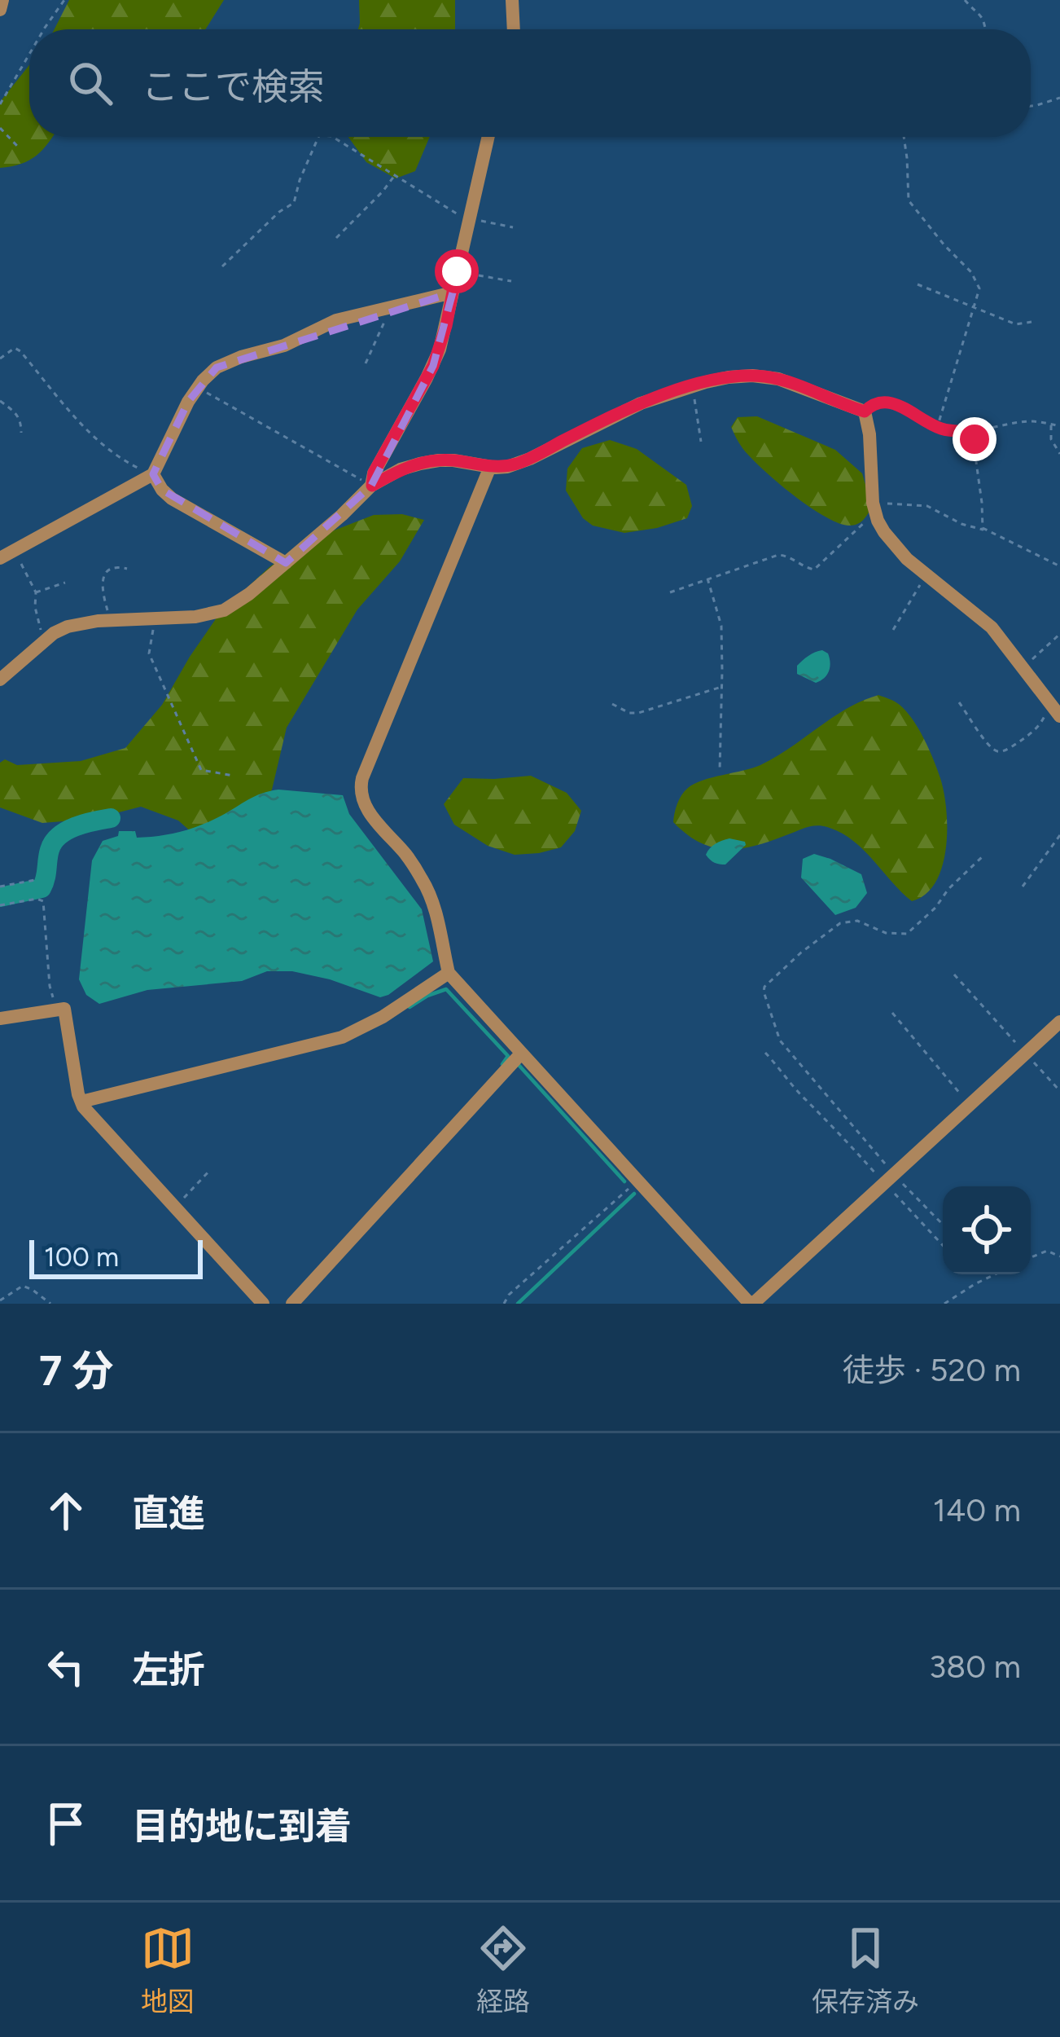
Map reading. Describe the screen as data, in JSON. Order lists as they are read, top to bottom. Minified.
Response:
{"scale_bar":"100 m","page":{"search":"ここで検索","scale":"100 m","heading":["7 分","徒歩 · 520 m"],"list":[["直進","140 m"],["左折","380 m"],"目的地に到着"],"nav":["地図","経路","保存済み"]}}
